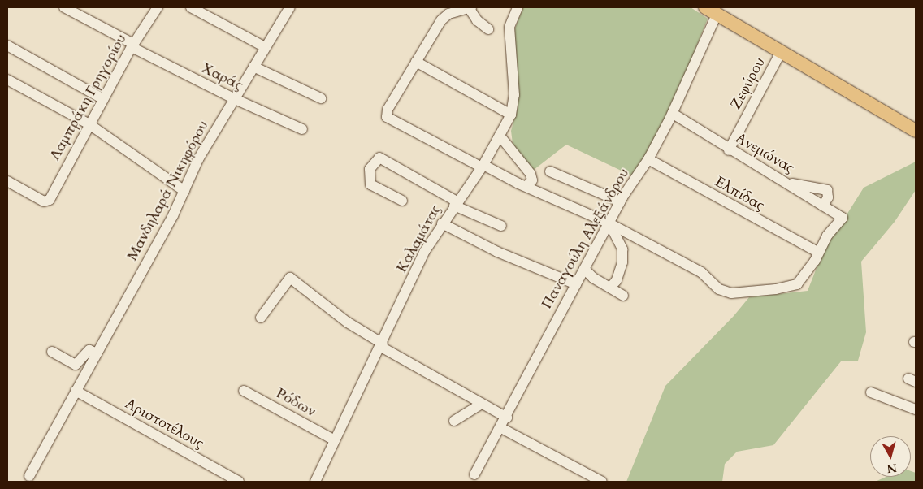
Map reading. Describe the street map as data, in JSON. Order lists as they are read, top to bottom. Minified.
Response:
{"streets":{"street":["Χαράς","Ζεφύρου","Λαμπράκη Γρηγορίου","Ανεμώνας","Μανδηλαρά Νικηφόρου","Ελπίδας","Καλαμάτας","Παναγούλη Αλεξάνδρου","Ρόδων","Αριστοτέλους"]},"crossings":[["Χαράς","Λαμπράκη Γρηγορίου"],["Χαράς","Μανδηλαρά Νικηφόρου"],["Ζεφύρου","Ανεμώνας"],["Ανεμώνας","Ελπίδας"],["Ανεμώνας","Παναγούλη Αλεξάνδρου"],["Μανδηλαρά Νικηφόρου","Αριστοτέλους"],["Ελπίδας","Παναγούλη Αλεξάνδρου"],["Καλαμάτας","Ρόδων"]],"north":"bottom"}
